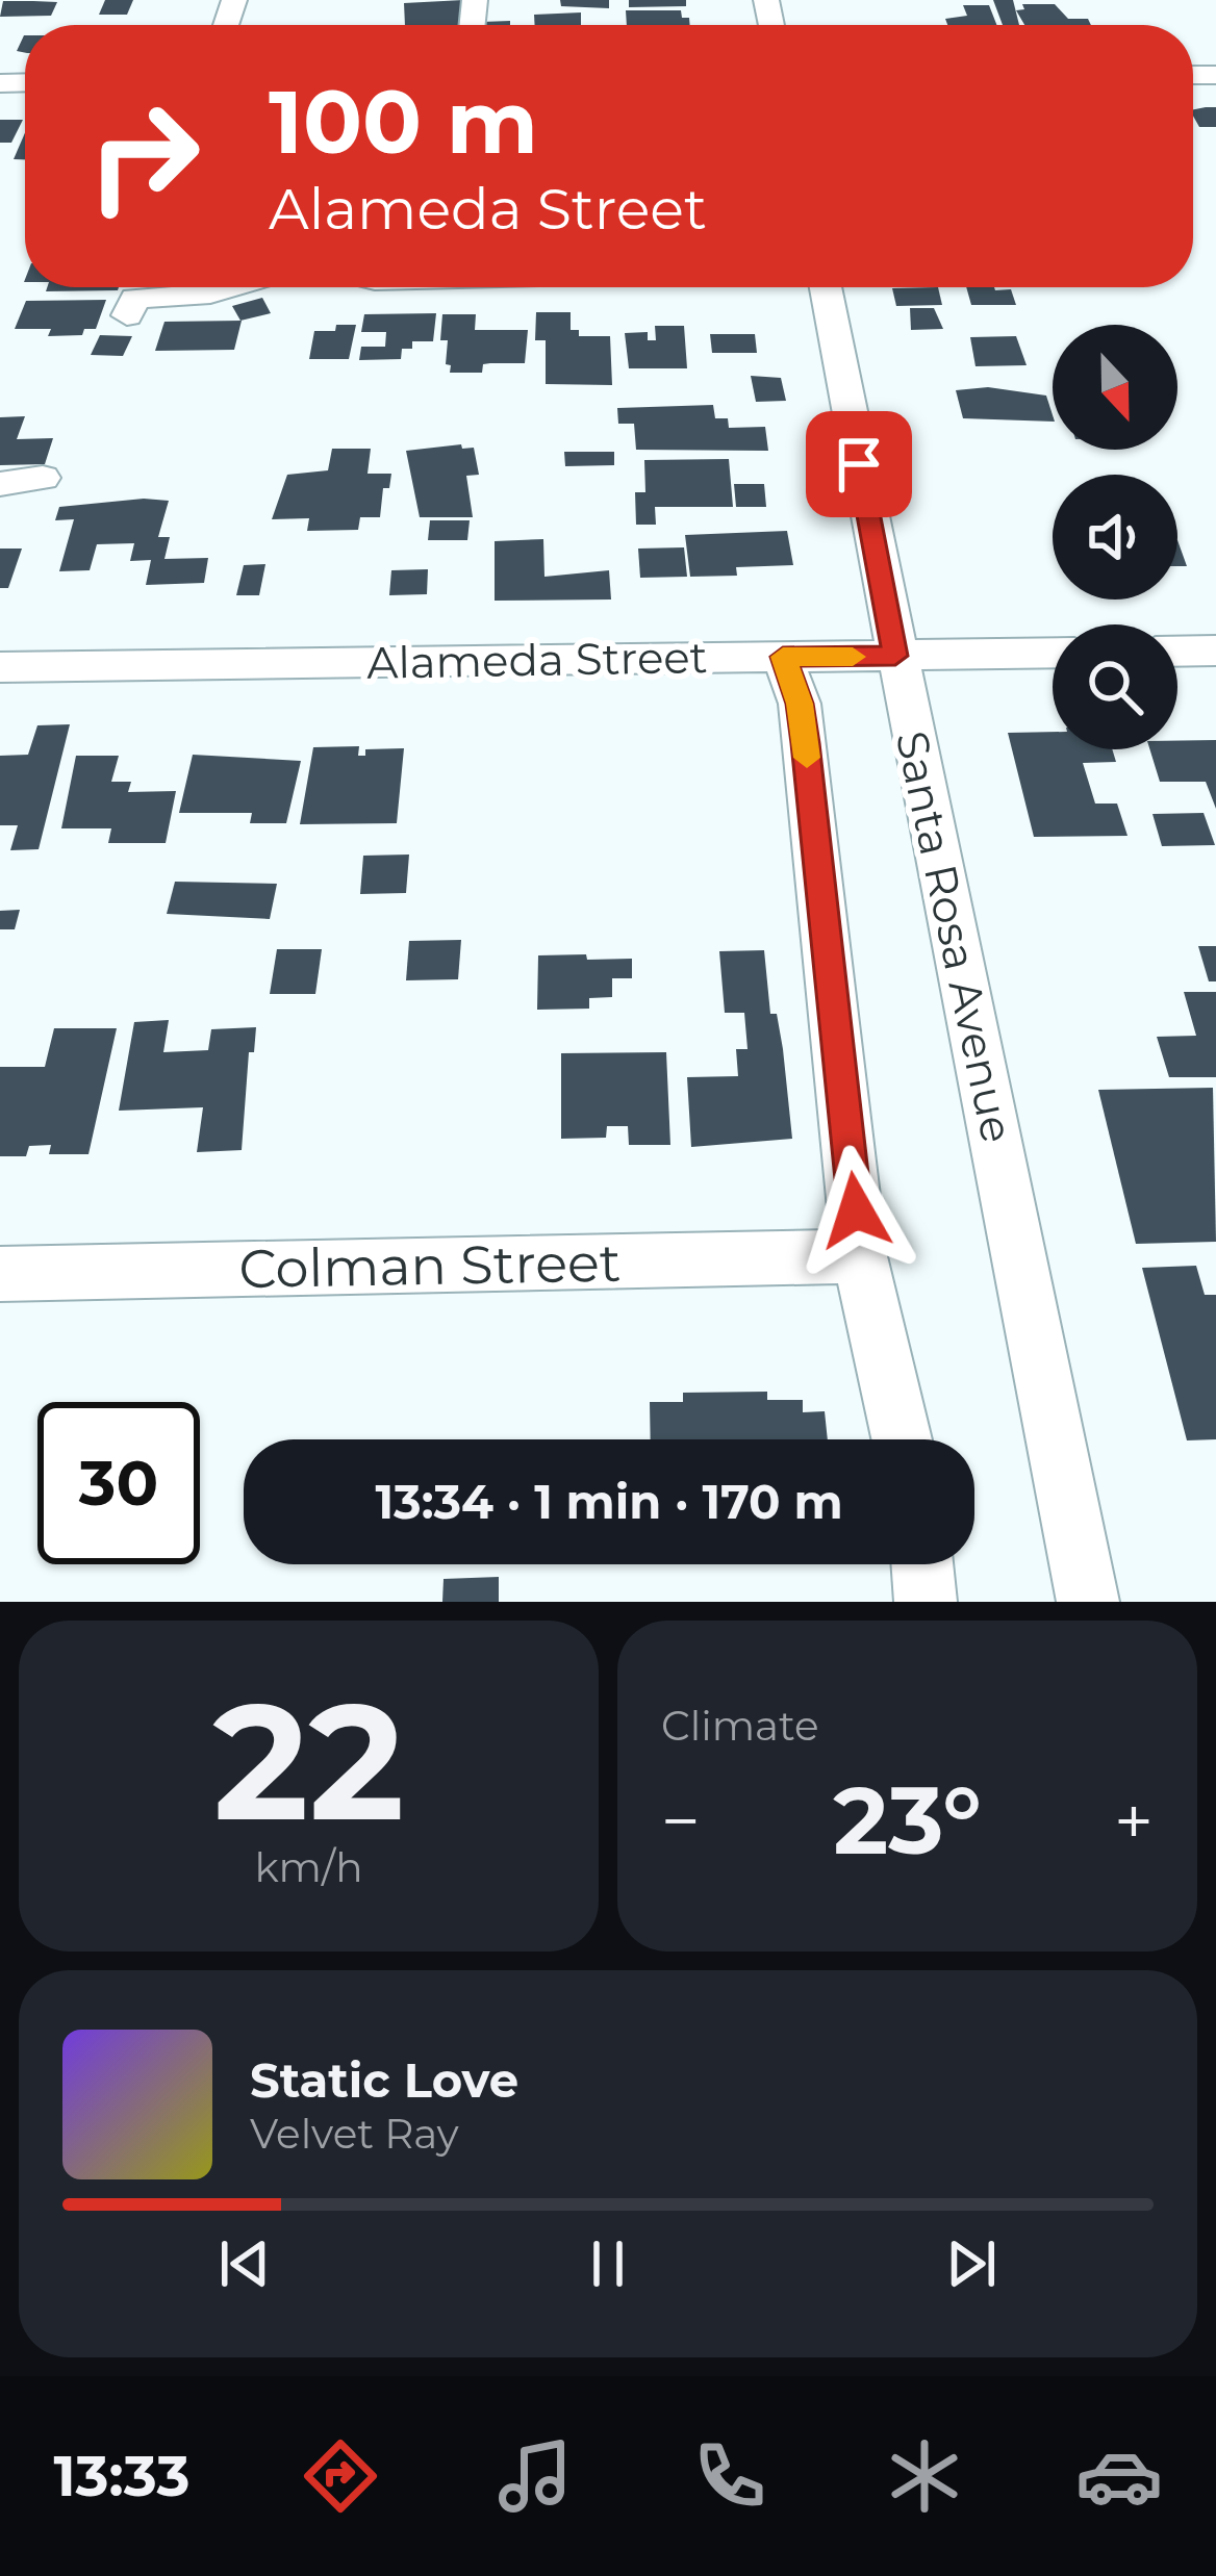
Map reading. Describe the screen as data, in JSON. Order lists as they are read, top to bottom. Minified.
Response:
{"streets":{"street":["Alameda Street","Santa Rosa Avenue","Colman Street"]},"crossings":[["Alameda Street","Santa Rosa Avenue"]],"north":"bottom","page":{"turn":["100 m","Alameda Street"],"limit":"30","trip":"13:34 · 1 min · 170 m","tile":[["22","km/h"],"Climate"],"heat":["−","23°","+"],"song":["Static Love","Velvet Ray"],"tabs":"13:33"}}
